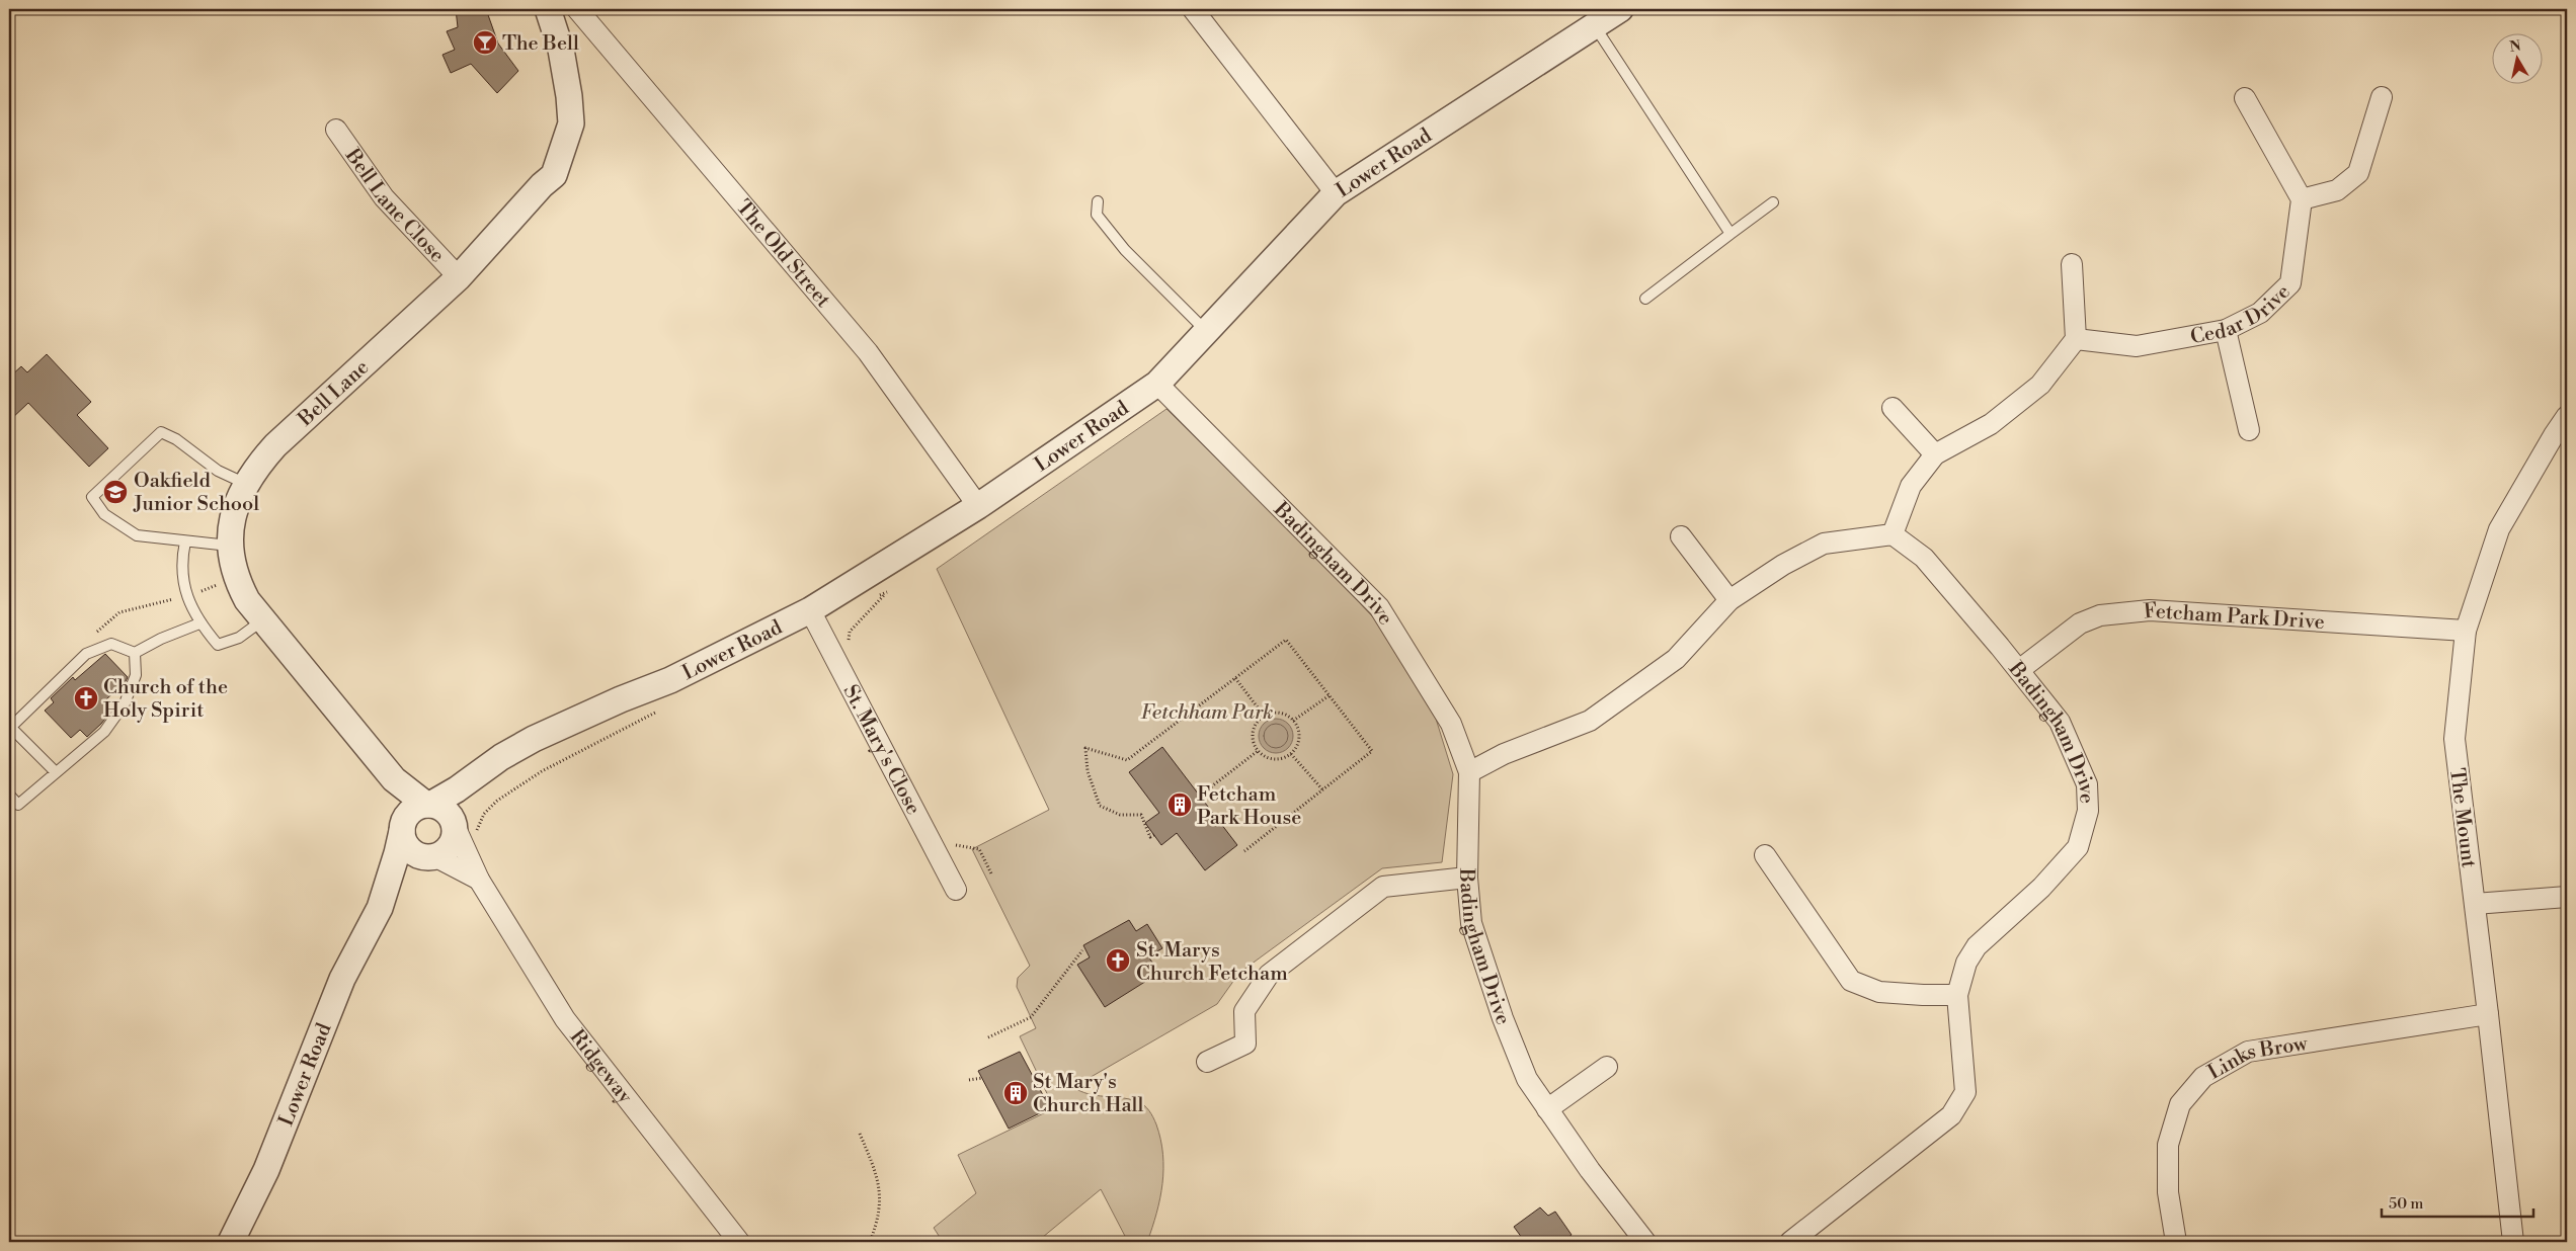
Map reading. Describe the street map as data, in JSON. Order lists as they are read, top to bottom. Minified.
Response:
{"streets":{"street":["Lower Road","Bell Lane Close","The Old Street","Cedar Drive","Bell Lane","Badingham Drive","Fetcham Park Drive","St. Mary's Close","The Mount","Links Brow","Ridgeway"]},"crossings":[["Lower Road","The Old Street"],["Lower Road","Bell Lane"],["Lower Road","Badingham Drive"],["Lower Road","St. Mary's Close"],["Lower Road","Ridgeway"],["Bell Lane Close","Bell Lane"],["Bell Lane","Ridgeway"],["Badingham Drive","Fetcham Park Drive"],["Fetcham Park Drive","The Mount"],["The Mount","Links Brow"]],"parks":["Fetchham Park"],"places":{"bar":["The Bell"],"school or university":["Oakfield Junior School"],"church":["Church of the Holy Spirit","St. Marys Church Fetcham"],"building":["Fetcham Park House","St Mary's Church Hall"]},"scale_bar":"50 m","north":"top"}
